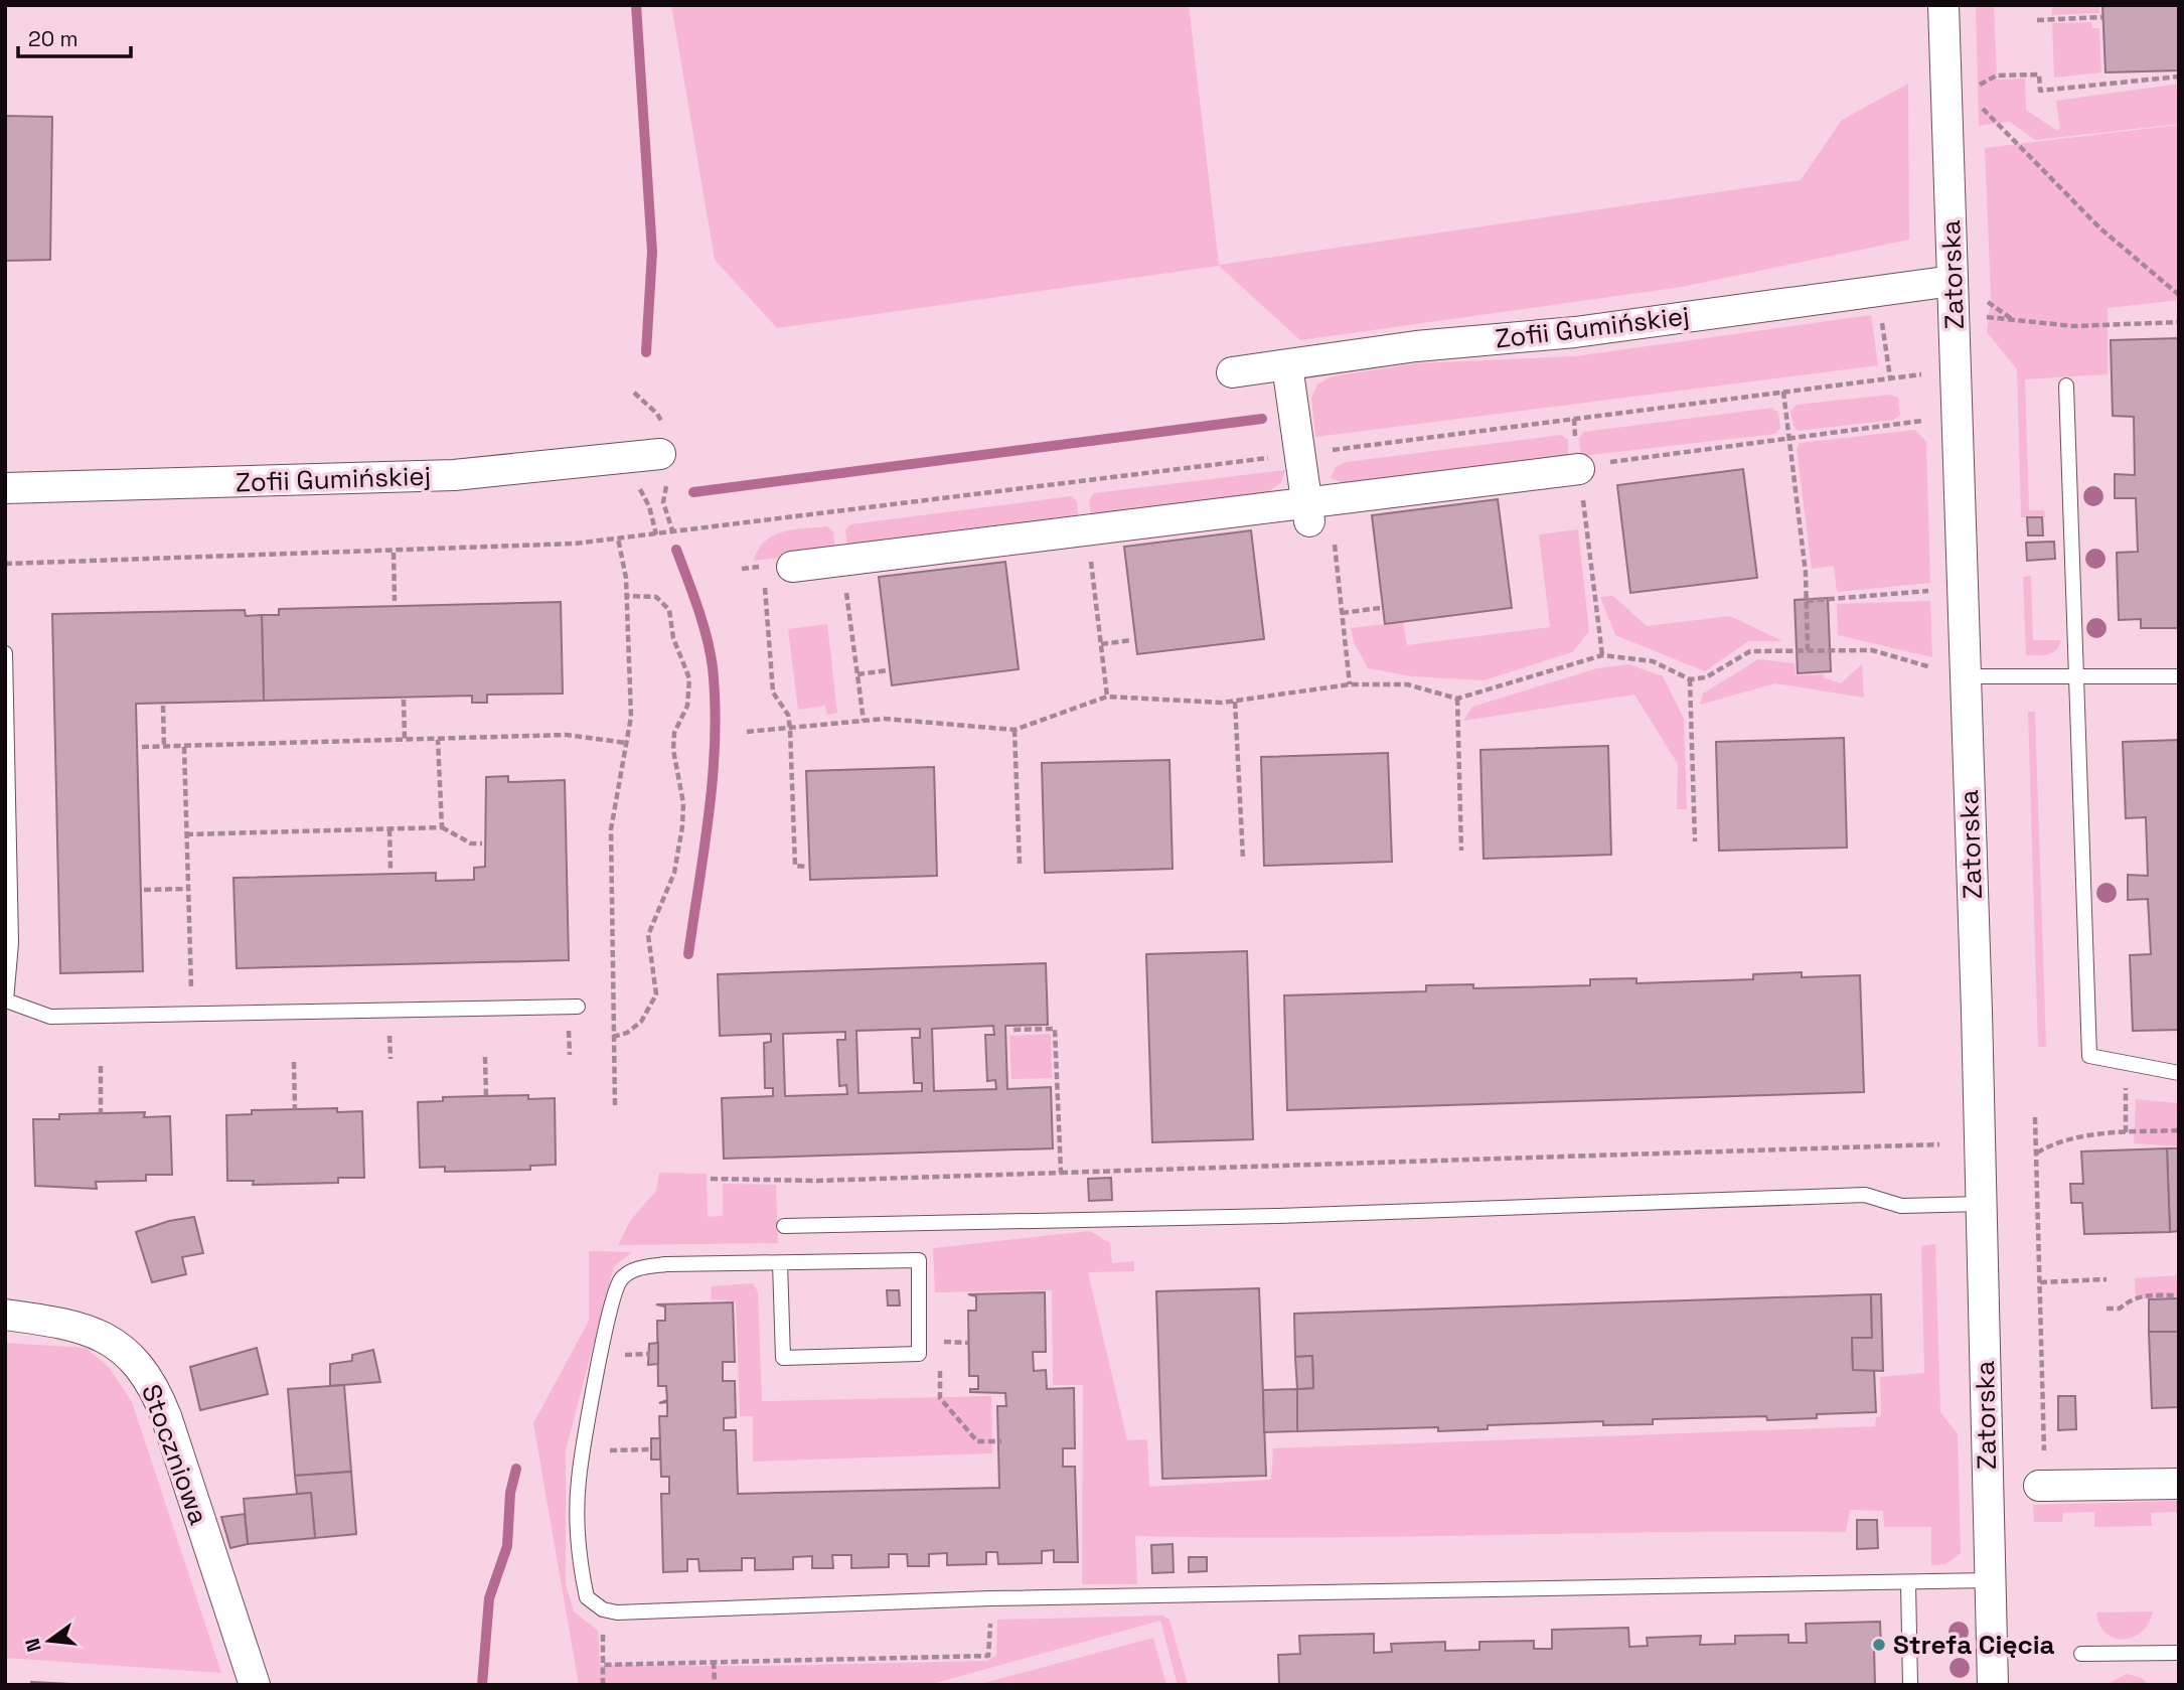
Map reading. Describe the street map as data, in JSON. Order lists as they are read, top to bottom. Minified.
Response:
{"streets":{"street":["Zatorska","Zofii Gumińskiej","Stoczniowa"]},"crossings":[["Zatorska","Zofii Gumińskiej"]],"places":["Strefa Cięcia"],"scale_bar":"20 m","north":"left"}
